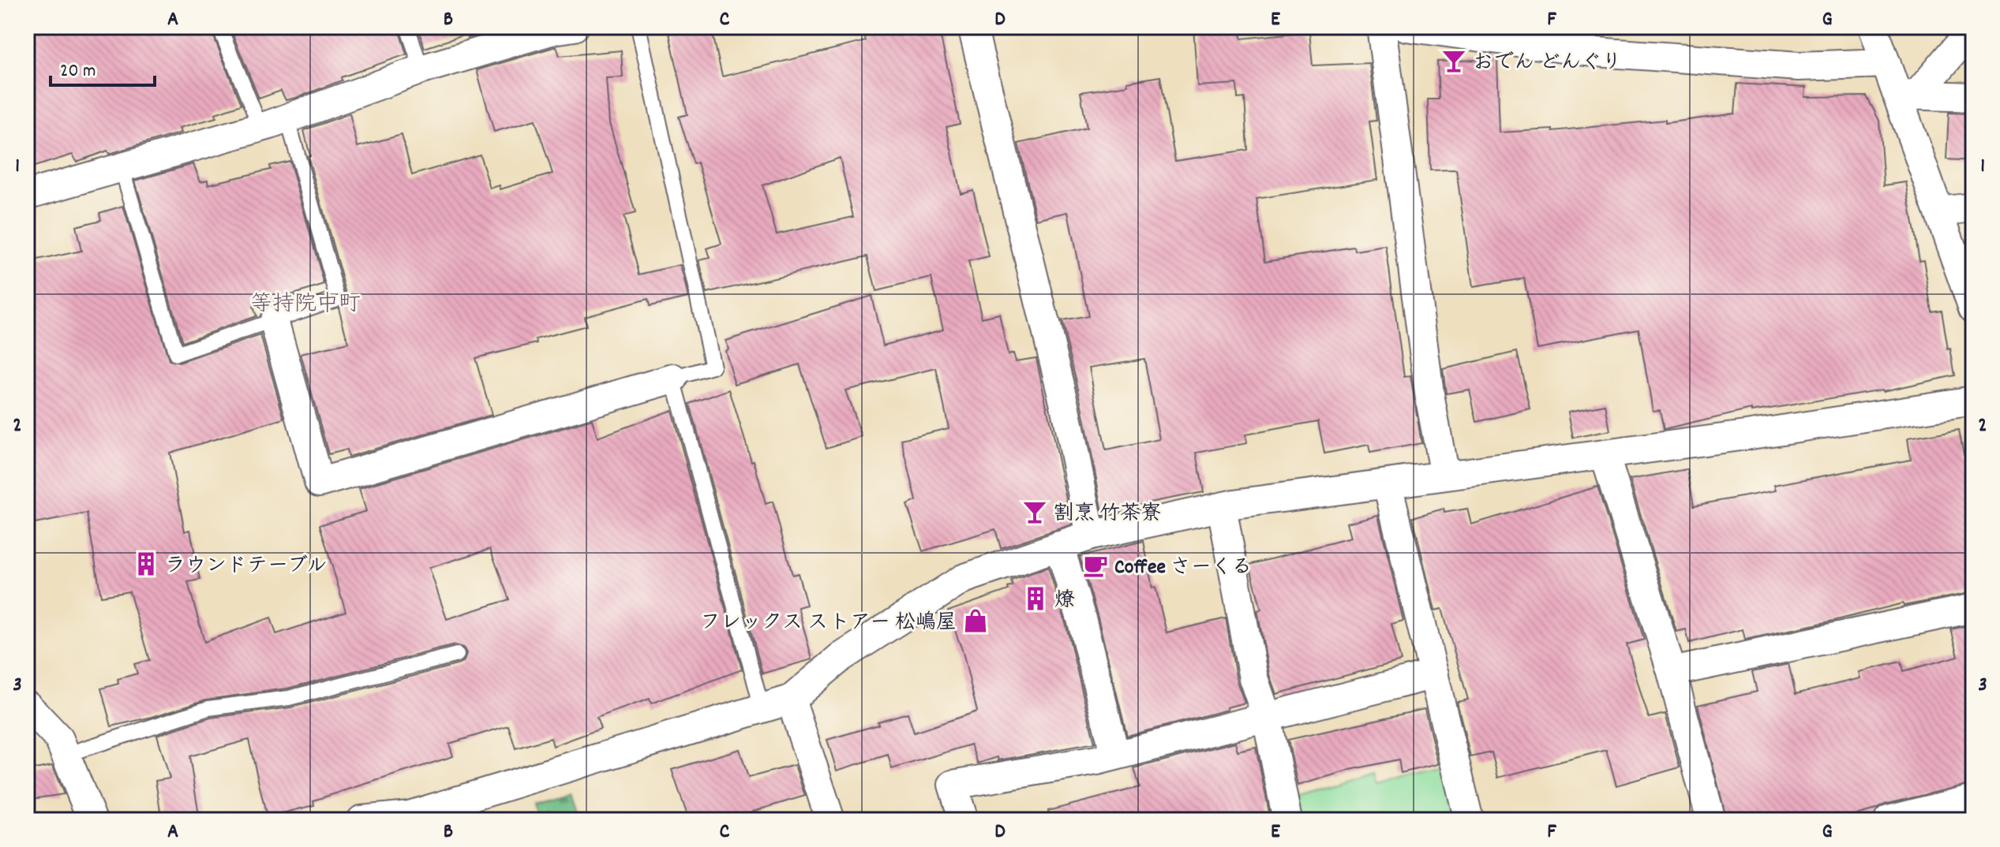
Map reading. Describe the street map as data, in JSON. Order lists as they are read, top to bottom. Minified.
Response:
{"districts":["等持院中町"],"places":{"bar":["おでん どんぐり","割烹 竹茶寮"],"building":["ラウンドテーブル","燎"],"cafe":["Coffee さーくる"],"shop":["フレックス ストアー 松嶋屋"]},"scale_bar":"20 m","grid":{"columns":["A","B","C","D","E","F","G"],"rows":["1","2","3"]}}
